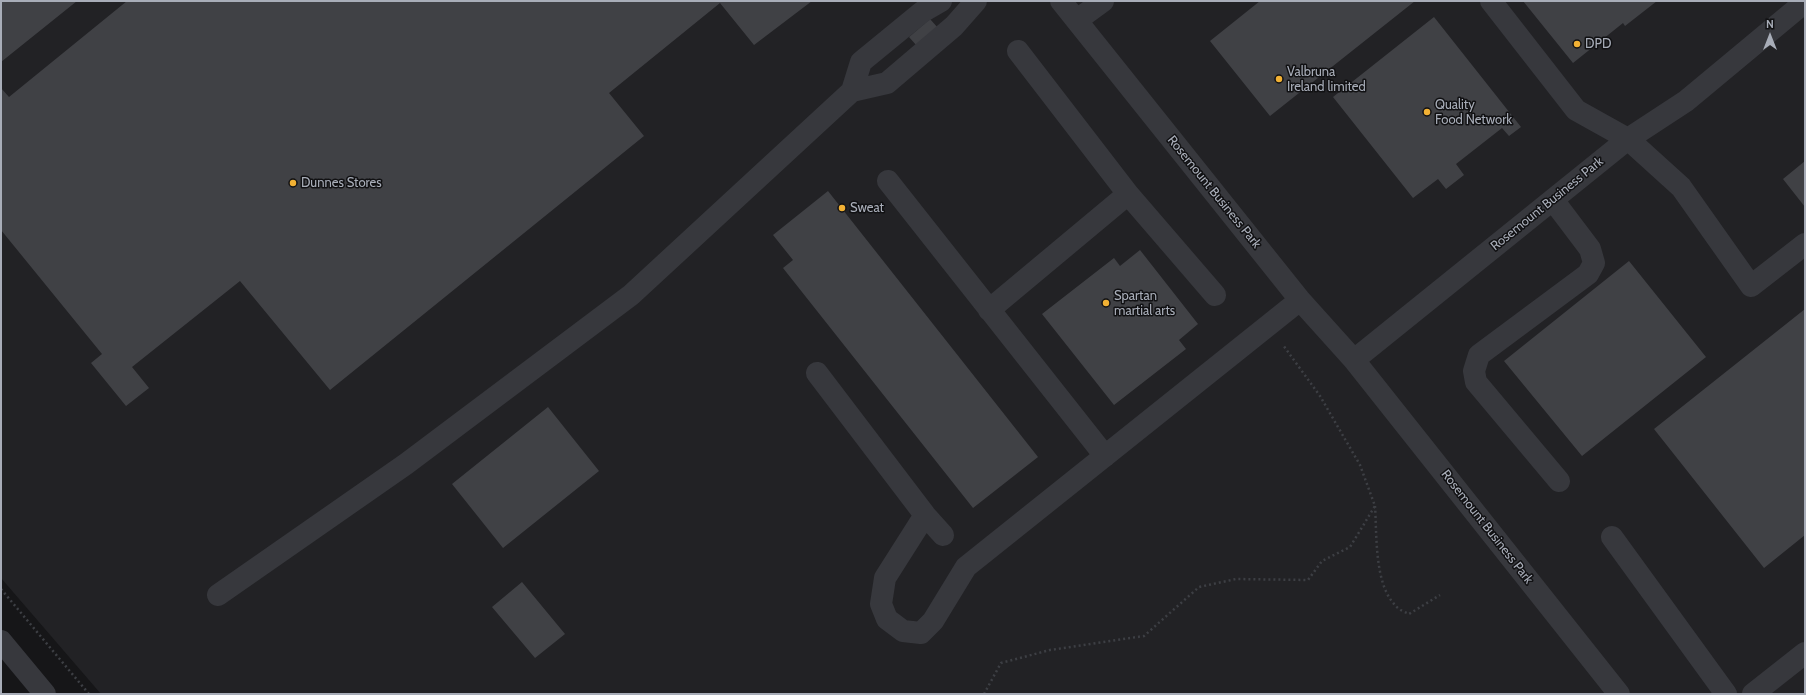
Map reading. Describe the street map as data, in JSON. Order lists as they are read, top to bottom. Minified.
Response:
{"streets":{"street":["Rosemount Business Park"]},"places":["DPD","Valbruna Ireland limited","Quality Food Network","Dunnes Stores","Sweat","Spartan martial arts"],"north":"top"}
